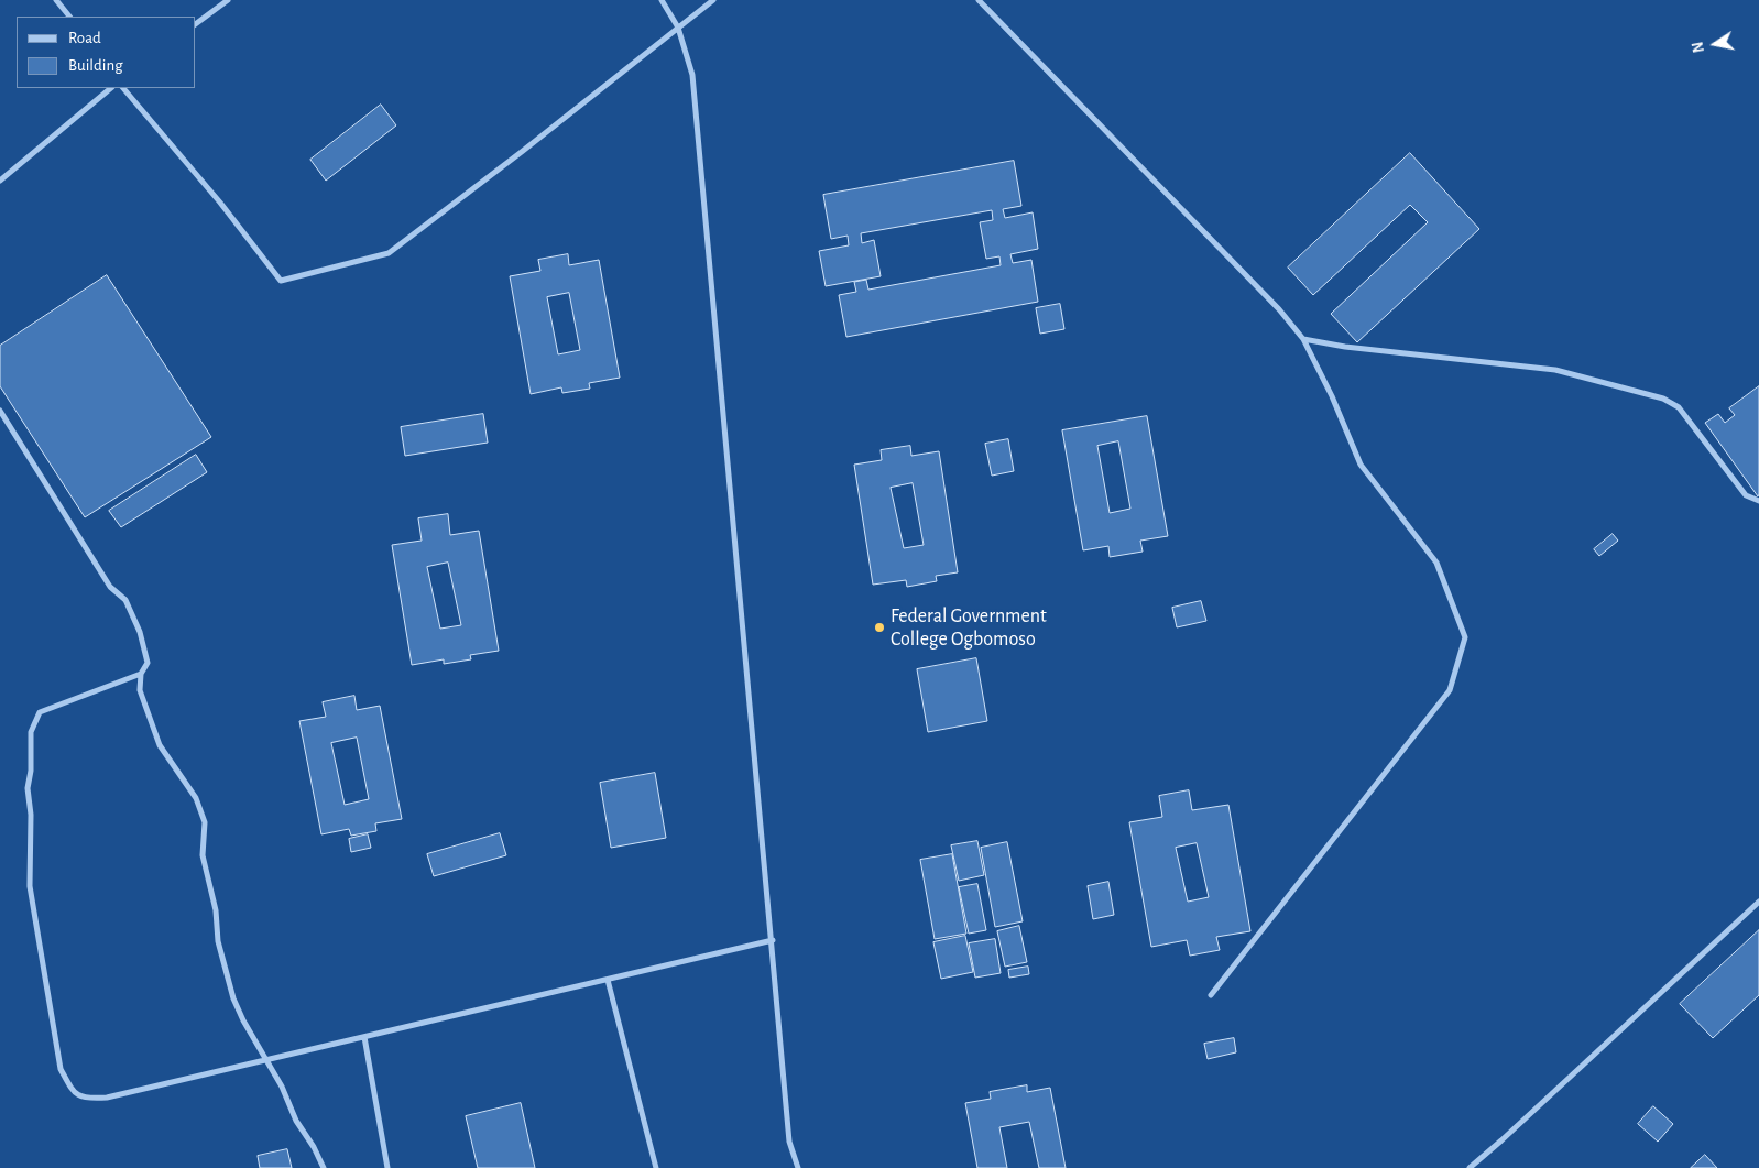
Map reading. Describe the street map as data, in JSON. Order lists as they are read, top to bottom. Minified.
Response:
{"places":["Federal Government College Ogbomoso"],"legend":["Road","Building"],"north":"left"}
